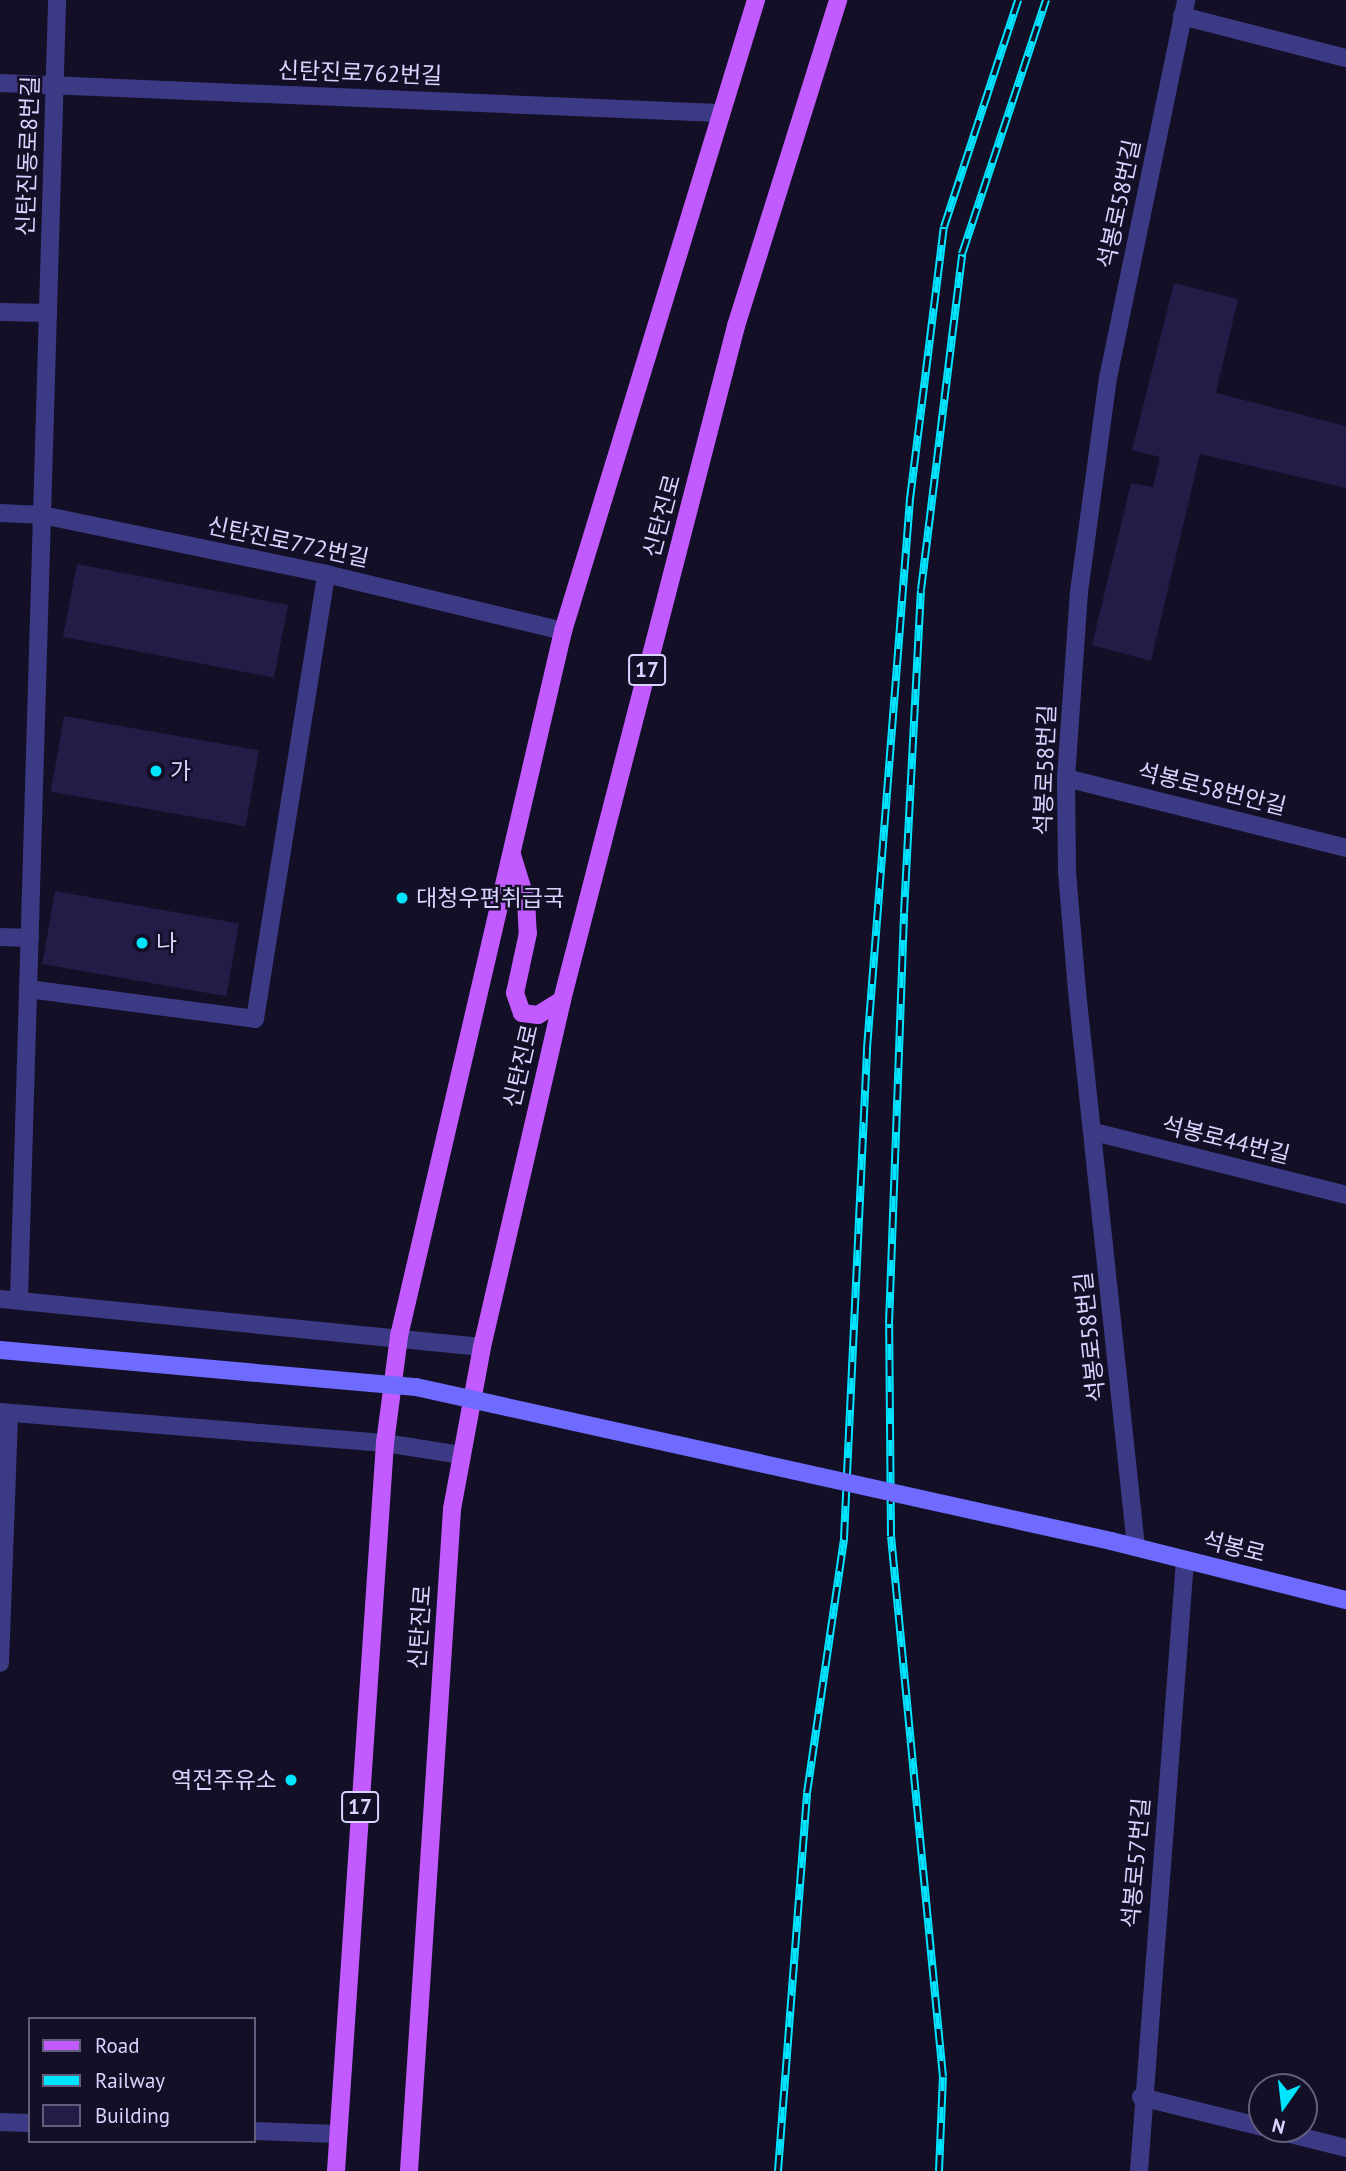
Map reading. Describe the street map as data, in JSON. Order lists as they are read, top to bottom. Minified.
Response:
{"streets":{"main road":["신탄진로","17","석봉로"],"street":["신탄진로762번길","신탄진동로8번길","석봉로58번길","신탄진로772번길","석봉로58번안길","석봉로44번길","석봉로57번길"]},"crossings":[["신탄진로762번길","신탄진동로8번길"],["신탄진로762번길","신탄진로"],["신탄진동로8번길","신탄진로772번길"],["석봉로58번길","석봉로58번안길"],["석봉로58번길","석봉로44번길"],["석봉로58번길","석봉로"],["신탄진로","신탄진로772번길"],["석봉로","석봉로57번길"]],"places":["가","대청우편취급국","나","역전주유소"],"legend":["Road","Railway","Building"],"north":"bottom"}
